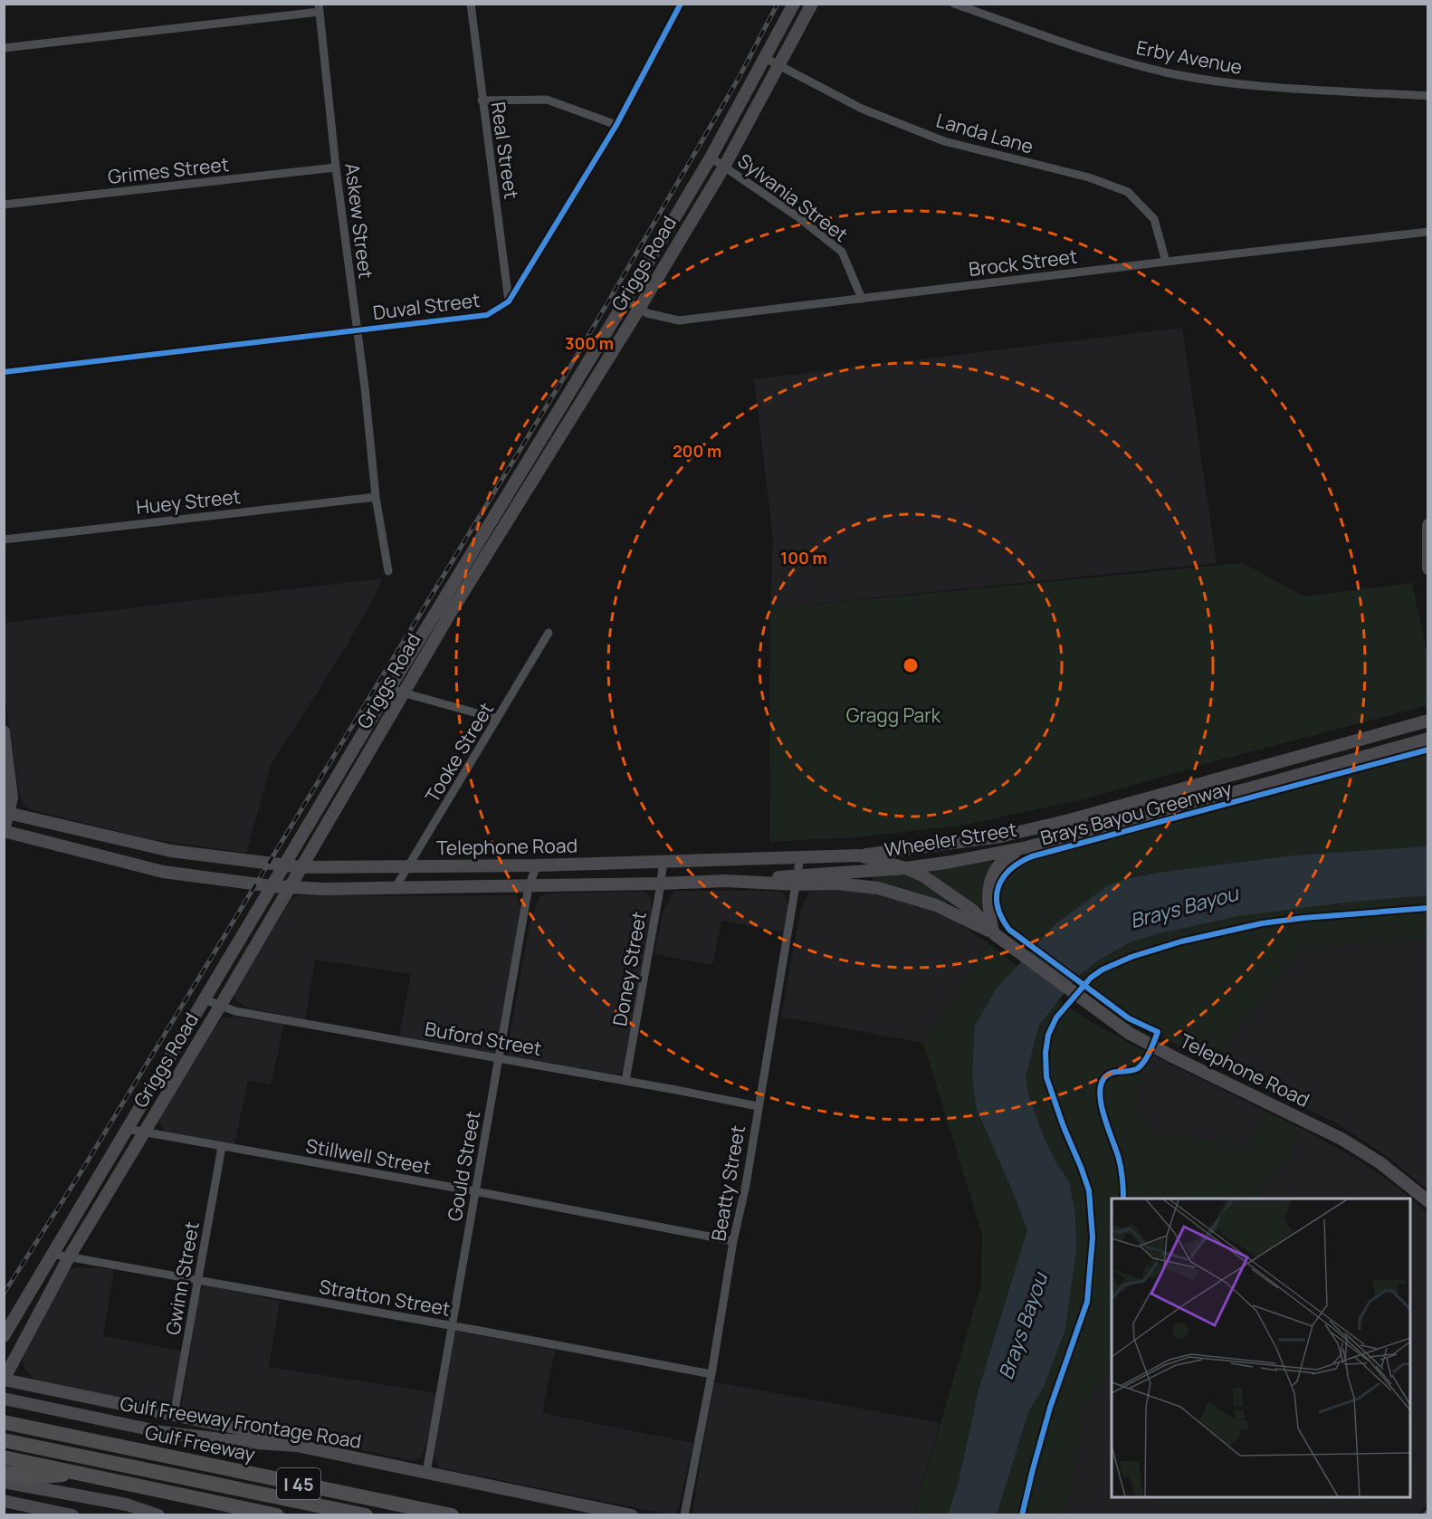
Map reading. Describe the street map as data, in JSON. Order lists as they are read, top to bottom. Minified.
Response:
{"streets":{"highway":["Gulf Freeway","I 45"],"main road":["Griggs Road","Wheeler Street","Telephone Road","Gulf Freeway Frontage Road"],"street":["Erby Avenue","Landa Lane","Real Street","Grimes Street","Sylvania Street","Askew Street","Brock Street","Duval Street","Huey Street","Tooke Street","Doney Street","Buford Street","Stillwell Street","Gould Street","Beatty Street","Gwinn Street","Stratton Street"],"cycle path":["Brays Bayou Greenway"]},"crossings":[["Landa Lane","Brock Street"],["Landa Lane","Griggs Road"],["Real Street","Duval Street"],["Grimes Street","Askew Street"],["Sylvania Street","Brock Street"],["Sylvania Street","Griggs Road"],["Askew Street","Duval Street"],["Askew Street","Huey Street"],["Brock Street","Griggs Road"],["Griggs Road","Telephone Road"],["Griggs Road","Buford Street"],["Griggs Road","Stillwell Street"],["Griggs Road","Stratton Street"],["Tooke Street","Telephone Road"],["Wheeler Street","Telephone Road"],["Wheeler Street","Beatty Street"],["Telephone Road","Doney Street"],["Telephone Road","Gould Street"],["Telephone Road","Beatty Street"],["Doney Street","Buford Street"],["Buford Street","Gould Street"],["Buford Street","Beatty Street"],["Stillwell Street","Gould Street"],["Stillwell Street","Beatty Street"],["Stillwell Street","Gwinn Street"],["Gould Street","Stratton Street"],["Gould Street","Gulf Freeway Frontage Road"],["Beatty Street","Stratton Street"],["Gwinn Street","Stratton Street"]],"water":["Brays Bayou"],"parks":["Gragg Park"],"rings":["300 m","200 m","100 m"]}
